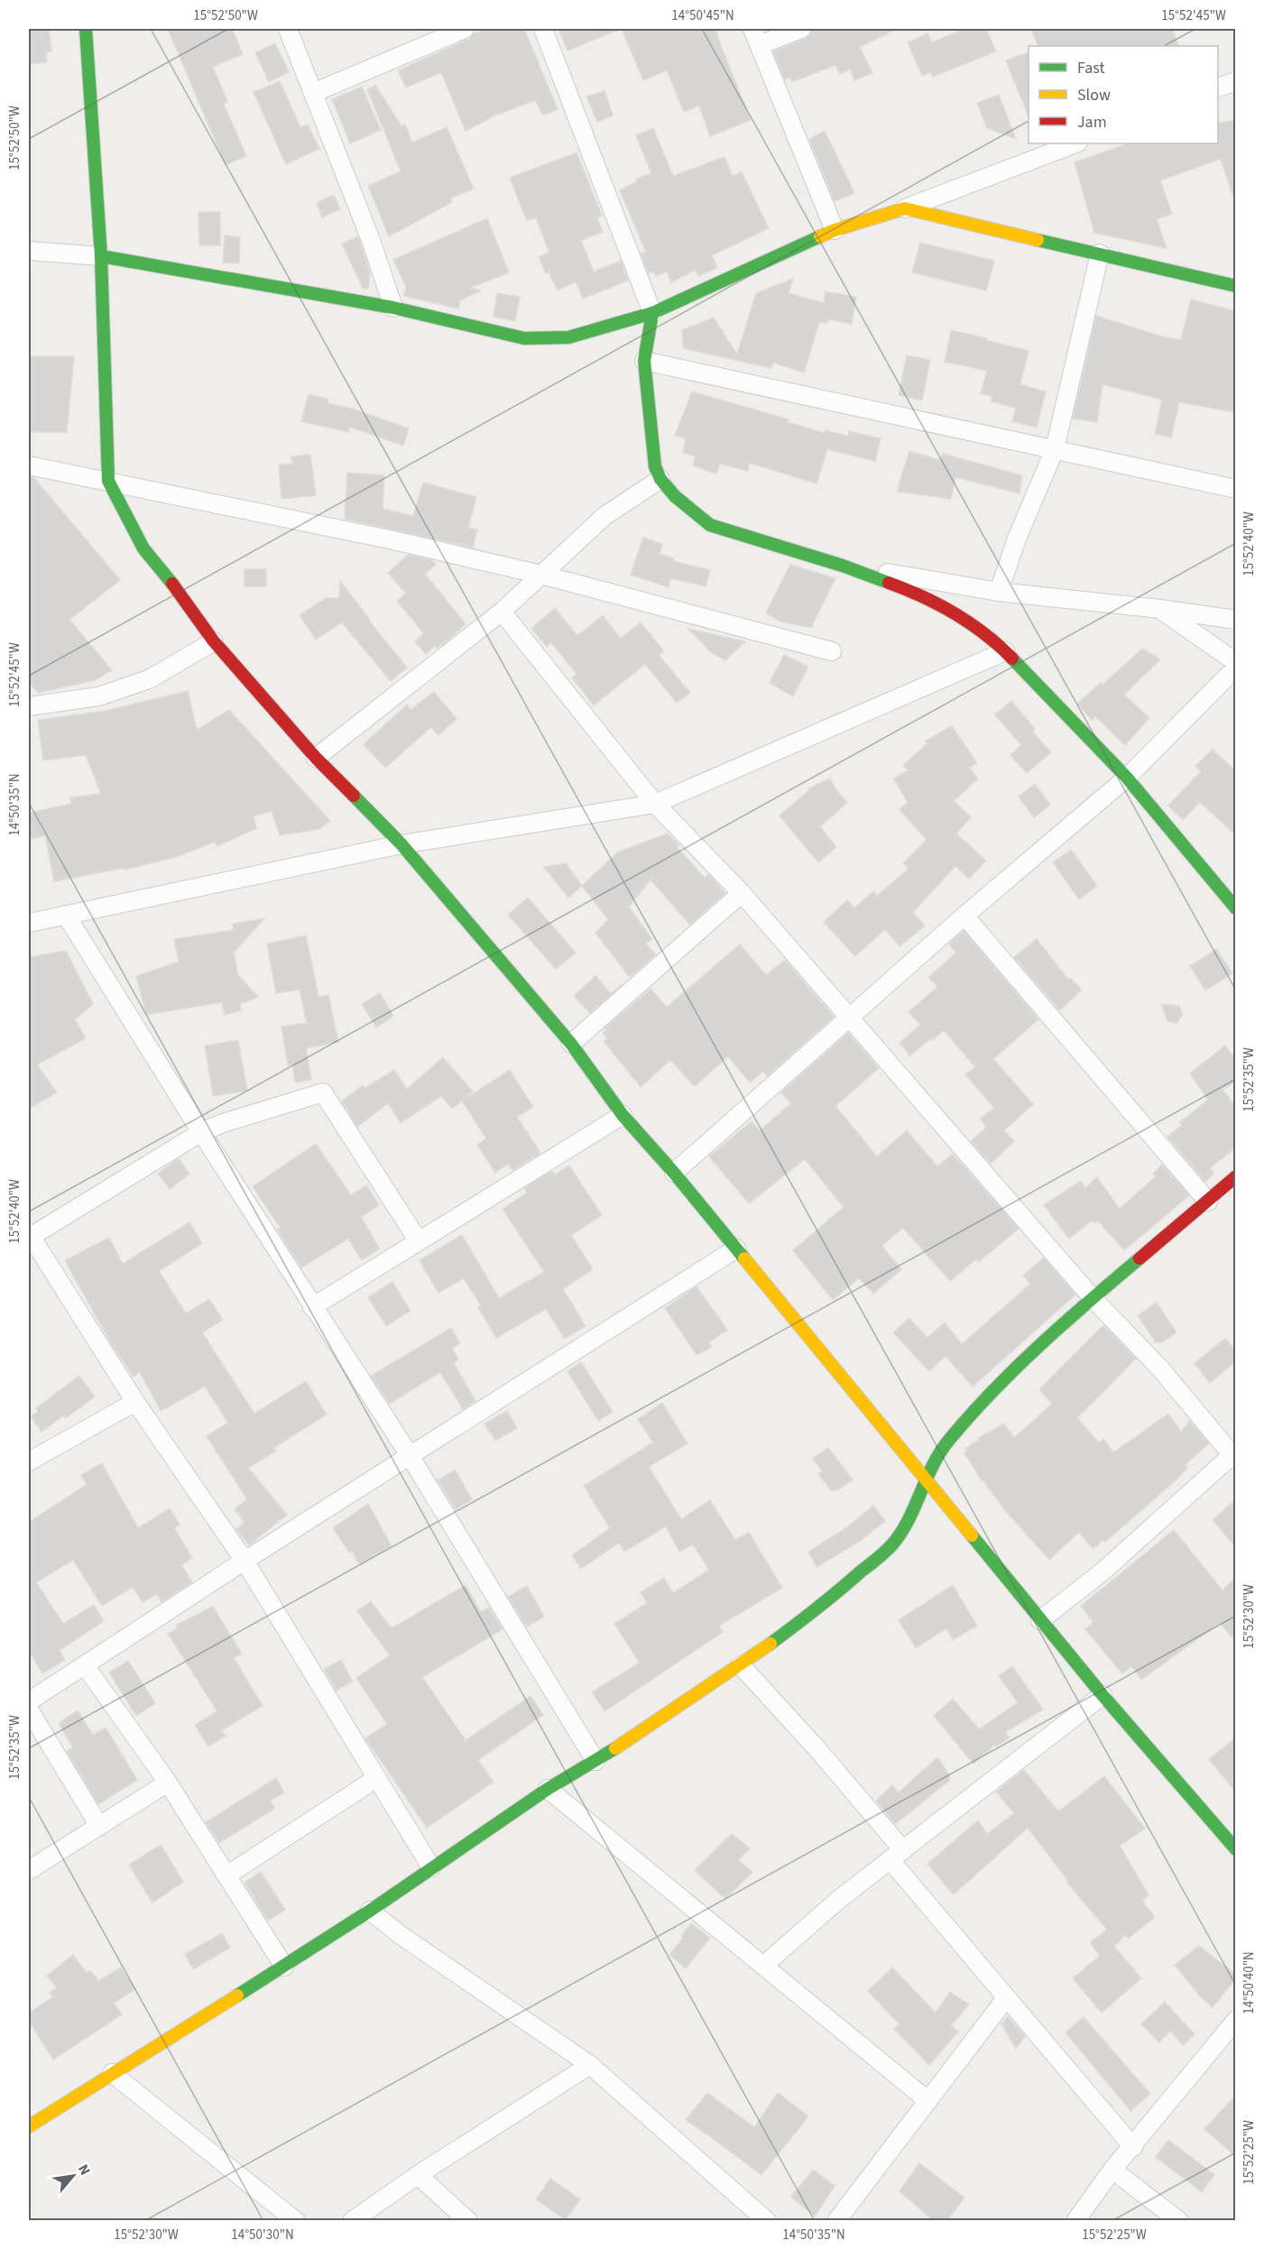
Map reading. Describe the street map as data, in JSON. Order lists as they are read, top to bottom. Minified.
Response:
{"legend":["Fast","Slow","Jam"],"north":"top right","coordinates":["15°52'50\"W","14°50'45\"N","15°52'45\"W","15°52'40\"W","14°50'35\"N","15°52'35\"W","15°52'30\"W","14°50'40\"N","15°52'25\"W","14°50'30\"N"]}
